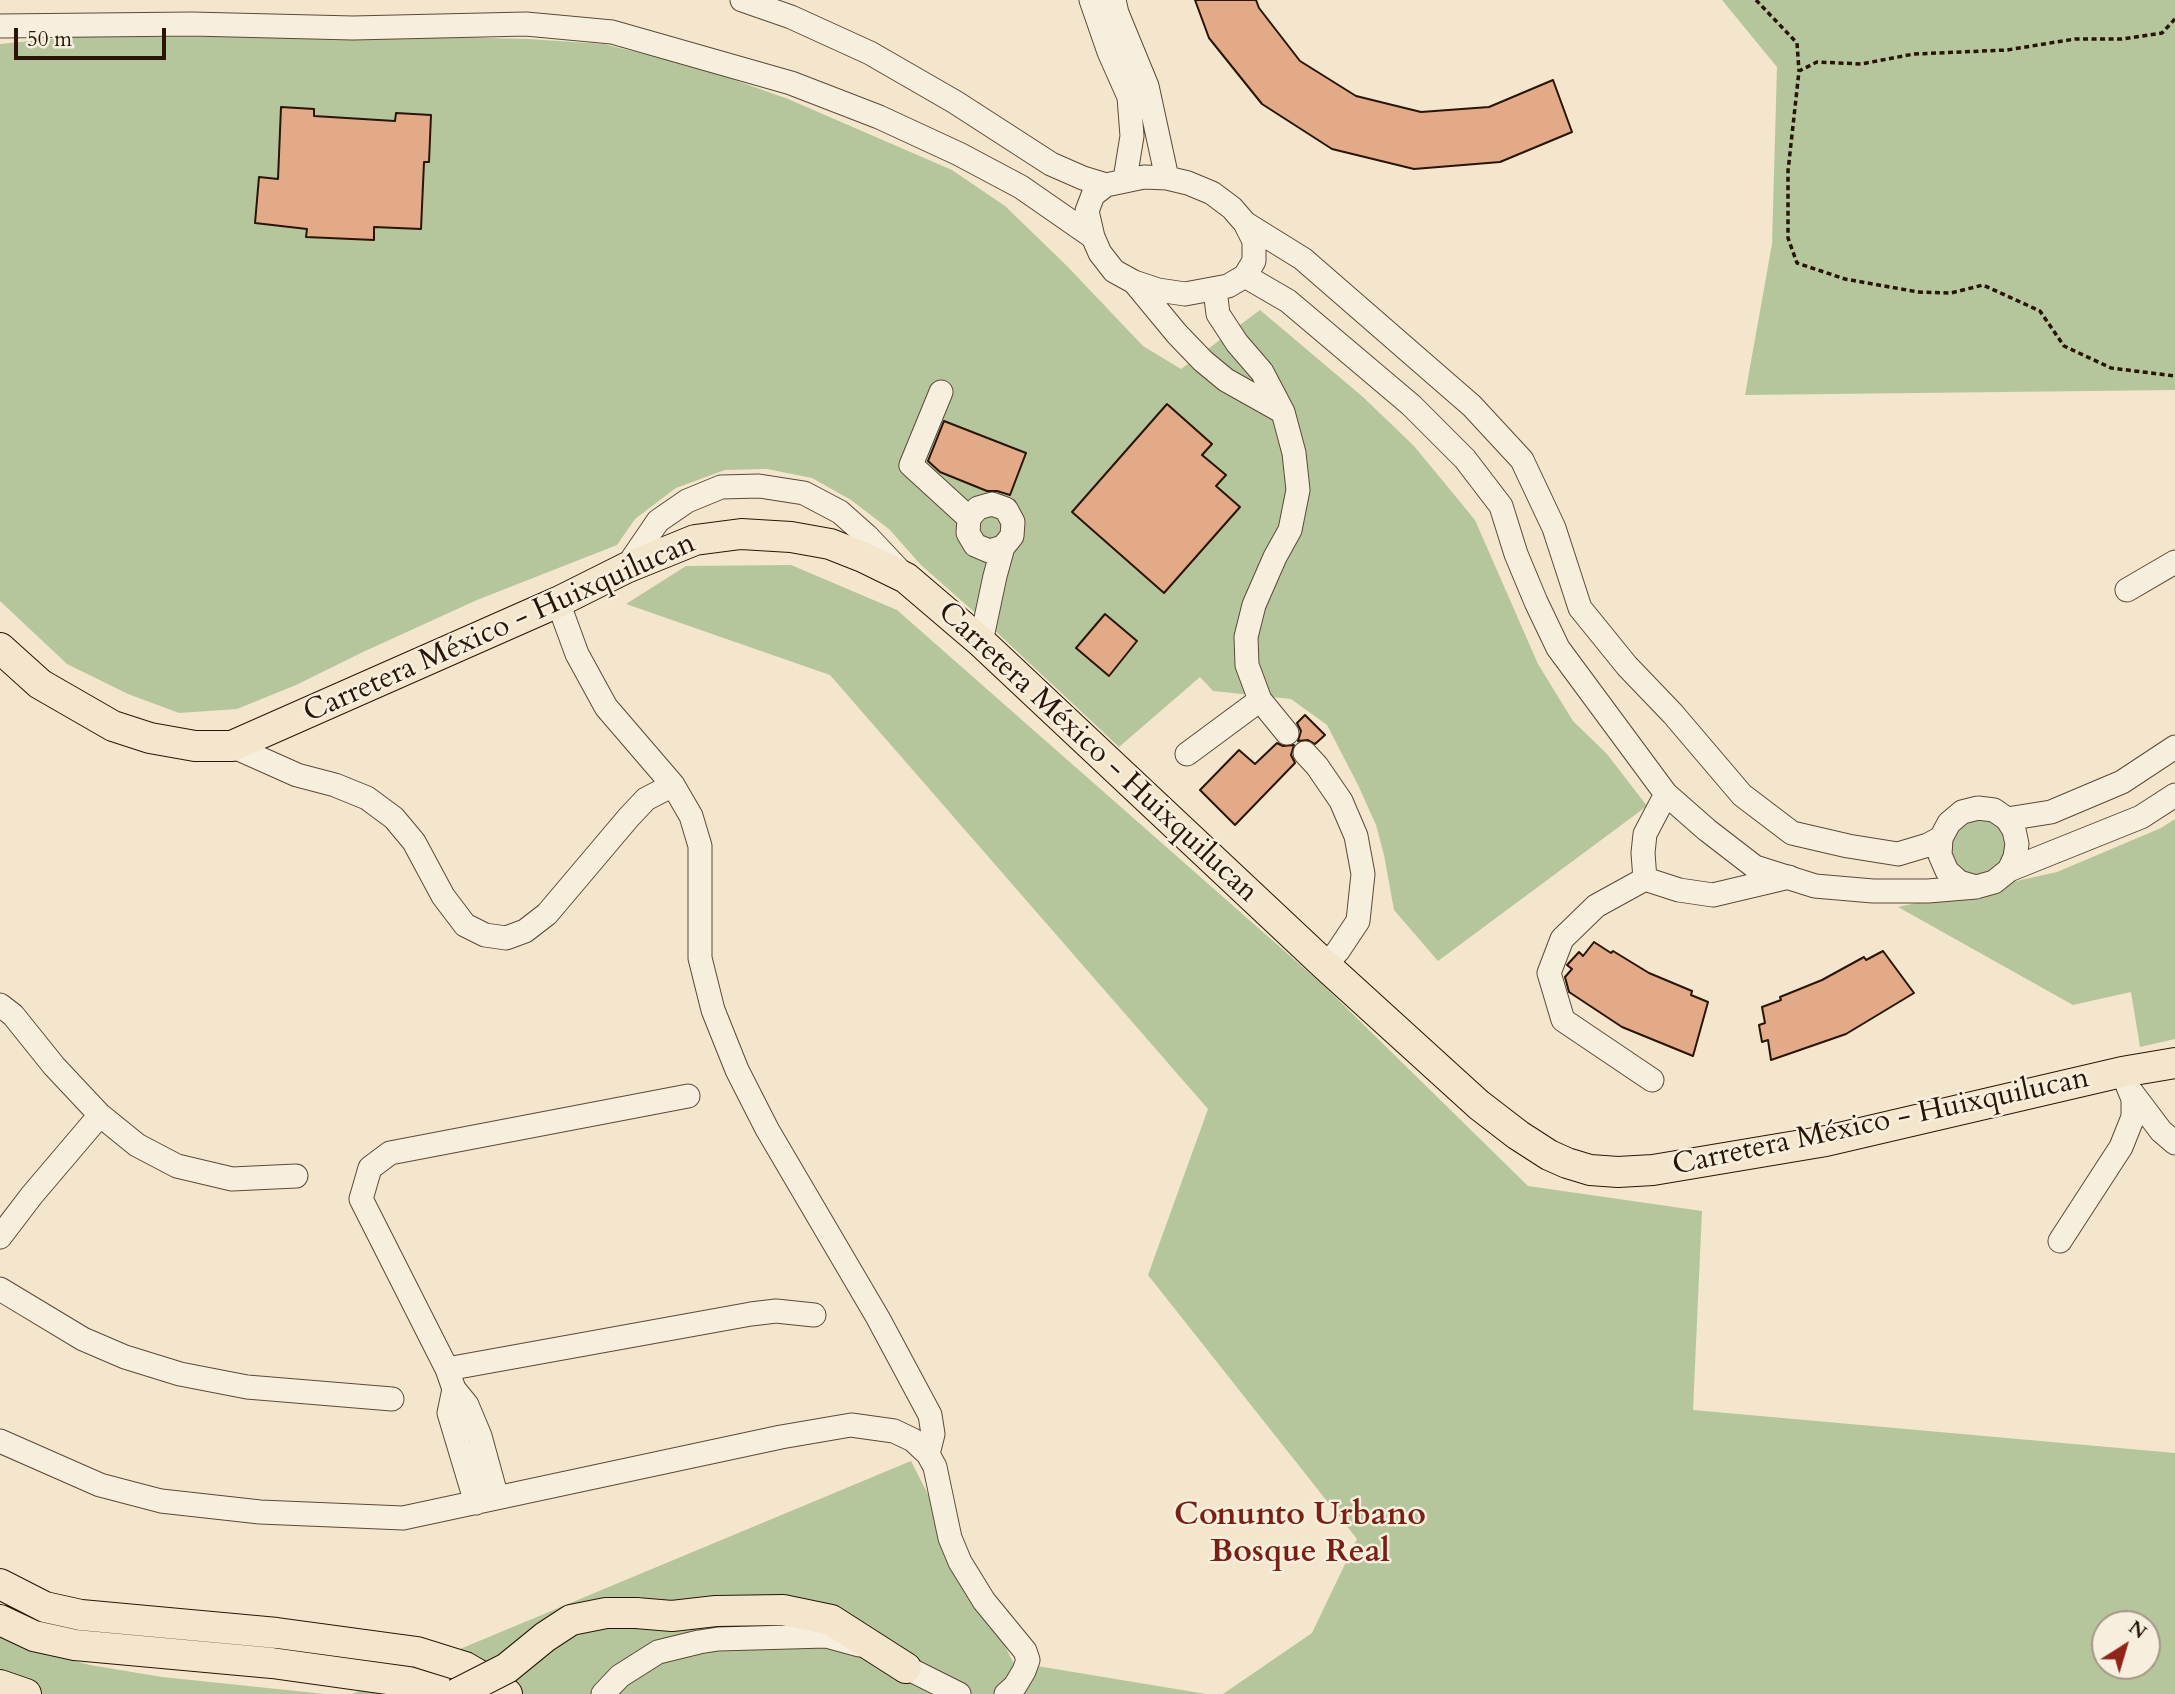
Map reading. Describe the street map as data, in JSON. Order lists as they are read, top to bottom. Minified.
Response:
{"streets":{"main road":["Carretera México - Huixquilucan"]},"districts":["Conunto Urbano Bosque Real"],"scale_bar":"50 m","north":"top right"}
